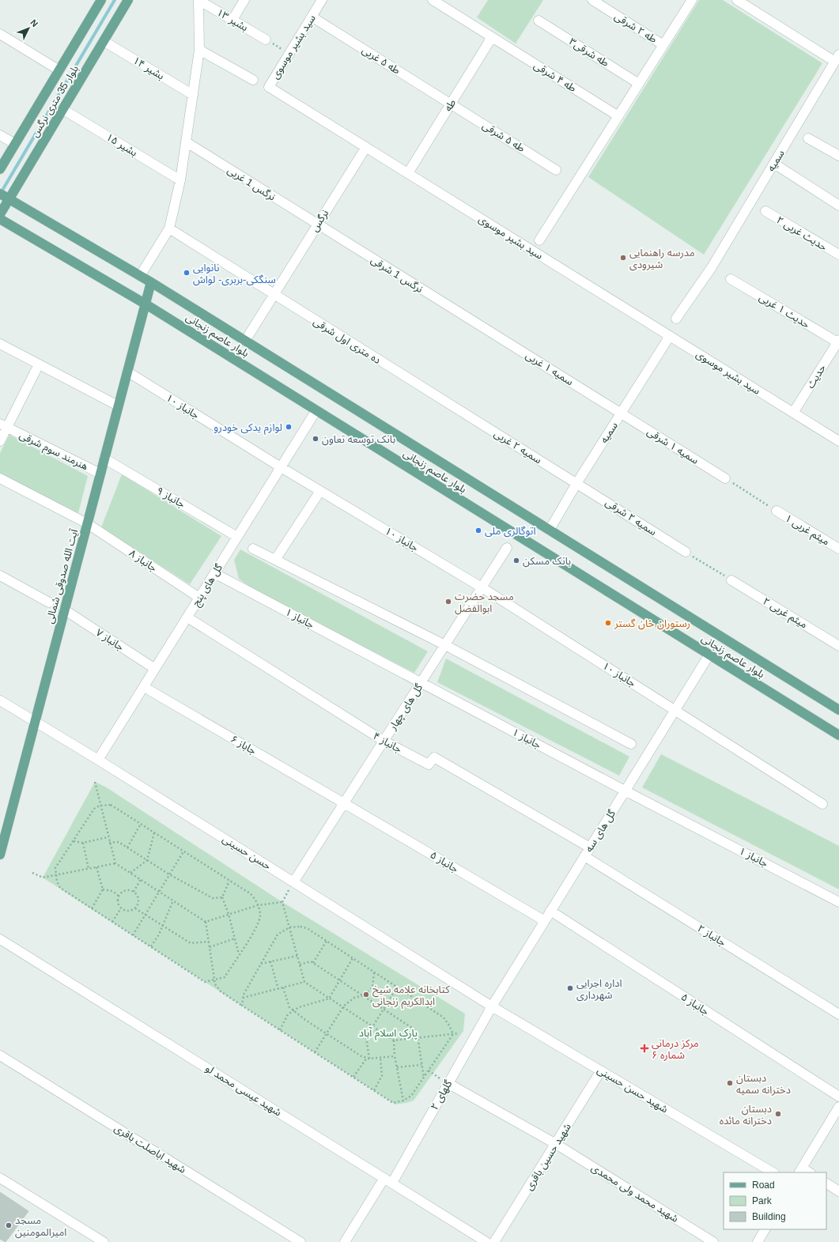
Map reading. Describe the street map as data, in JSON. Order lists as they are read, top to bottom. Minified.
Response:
{"streets":{"main road":["بلوار 35 متری نرگس","بلوار عاصم زنجانی","آیت الله صدوقی شمالی"],"street":["بشیر ۱۳","طه ۲ شرقی","سید بشیر موسوی","طه شرقی۳","طه ۵ غربی","بشیر ۱۴","طه ۴ شرقی","طه","طه ۵ شرقی","بشیر ۱۵","سمیه","نرگس 1 غربی","نرگس","حدیث غربی ۲","نرگس 1 شرقی","حدیث ۱ غربی","ده متری اول شرقی","سمیه ۱ غربی","حدیث","جانباز ۱۰","سمیه ۱ شرقی","سمیه ۲ غربی","هنرمند سوم شرقی","جانباز ۹","سمیه ۲ شرقی","میثم غربی ۱","جانباز ۸","گل های پنج","میثم غربی ۲","جانباز ۱","جانباز ۷","گل های چهار","جانباز ۴","جاباز ۶","گل های سه","حسن حسینی","جانباز ۵","جانباز ۲","شهید حسن حسینی","شهید عیسی محمد لو","گلهای ۲","شهید اباصلت باقری","شهید حسین باقری","شهید محمد ولی محمدی"]},"crossings":[["سید بشیر موسوی","طه ۵ غربی"],["سید بشیر موسوی","طه"],["سید بشیر موسوی","سمیه"],["سید بشیر موسوی","نرگس"],["سید بشیر موسوی","حدیث"],["طه ۵ غربی","طه"],["طه ۵ غربی","طه ۵ شرقی"],["بشیر ۱۴","بلوار 35 متری نرگس"],["طه ۴ شرقی","طه"],["بلوار 35 متری نرگس","بشیر ۱۵"],["بلوار 35 متری نرگس","بلوار عاصم زنجانی"],["طه","طه ۵ شرقی"],["سمیه","بلوار عاصم زنجانی"],["سمیه","سمیه ۱ غربی"],["سمیه","سمیه ۱ شرقی"],["سمیه","سمیه ۲ غربی"],["سمیه","سمیه ۲ شرقی"],["نرگس 1 غربی","نرگس"],["نرگس 1 غربی","نرگس 1 شرقی"],["نرگس","نرگس 1 شرقی"],["نرگس","بلوار عاصم زنجانی"],["نرگس","ده متری اول شرقی"],["نرگس 1 شرقی","سمیه ۱ غربی"],["حدیث ۱ غربی","حدیث"],["بلوار عاصم زنجانی","آیت الله صدوقی شمالی"],["بلوار عاصم زنجانی","گل های پنج"],["بلوار عاصم زنجانی","گل های سه"],["ده متری اول شرقی","سمیه ۲ غربی"],["سمیه ۱ غربی","سمیه ۱ شرقی"],["جانباز ۱۰","آیت الله صدوقی شمالی"],["جانباز ۱۰","گل های پنج"],["جانباز ۱۰","گل های چهار"],["جانباز ۱۰","گل های سه"],["سمیه ۲ غربی","سمیه ۲ شرقی"],["هنرمند سوم شرقی","آیت الله صدوقی شمالی"],["جانباز ۹","آیت الله صدوقی شمالی"],["جانباز ۹","گل های پنج"],["جانباز ۸","آیت الله صدوقی شمالی"],["جانباز ۸","گل های پنج"],["آیت الله صدوقی شمالی","جانباز ۷"],["آیت الله صدوقی شمالی","حسن حسینی"],["گل های پنج","جانباز ۱"],["گل های پنج","جانباز ۷"],["گل های پنج","جانباز ۴"],["گل های پنج","جاباز ۶"],["گل های پنج","حسن حسینی"],["جانباز ۱","گل های چهار"],["جانباز ۱","گل های سه"],["گل های چهار","جانباز ۴"],["گل های چهار","جاباز ۶"],["گل های چهار","حسن حسینی"],["گل های چهار","جانباز ۵"],["جانباز ۴","گل های سه"],["جاباز ۶","جانباز ۵"],["گل های سه","حسن حسینی"],["گل های سه","جانباز ۵"],["گل های سه","جانباز ۲"],["گل های سه","شهید حسن حسینی"],["گل های سه","گلهای ۲"],["حسن حسینی","شهید حسن حسینی"],["حسن حسینی","گلهای ۲"],["شهید حسن حسینی","گلهای ۲"],["شهید حسن حسینی","شهید حسین باقری"],["شهید عیسی محمد لو","گلهای ۲"],["گلهای ۲","شهید محمد ولی محمدی"],["شهید حسین باقری","شهید محمد ولی محمدی"]],"parks":["پارک اسلام آباد"],"places":{"other":["مدرسه راهنمایی شیرودی","نانوایی سنگکی-بربری- لواش","لوازم یدکی خودرو","بانک توسعه تعاون","اتوگالری ملی","بانک مسکن","مسجد حضرت ابوالفضل","رستوران خان گستر","اداره اجرایی شهرداری","کتابخانه علامه شیخ ابدالکریم زنجانی","دبستان دخترانه سمیه","دبستان دخترانه مائده","مسجد امیرالمومنین"],"health":["مرکز درمانی شماره ۶"]},"legend":["Road","Park","Building"],"north":"top right"}
